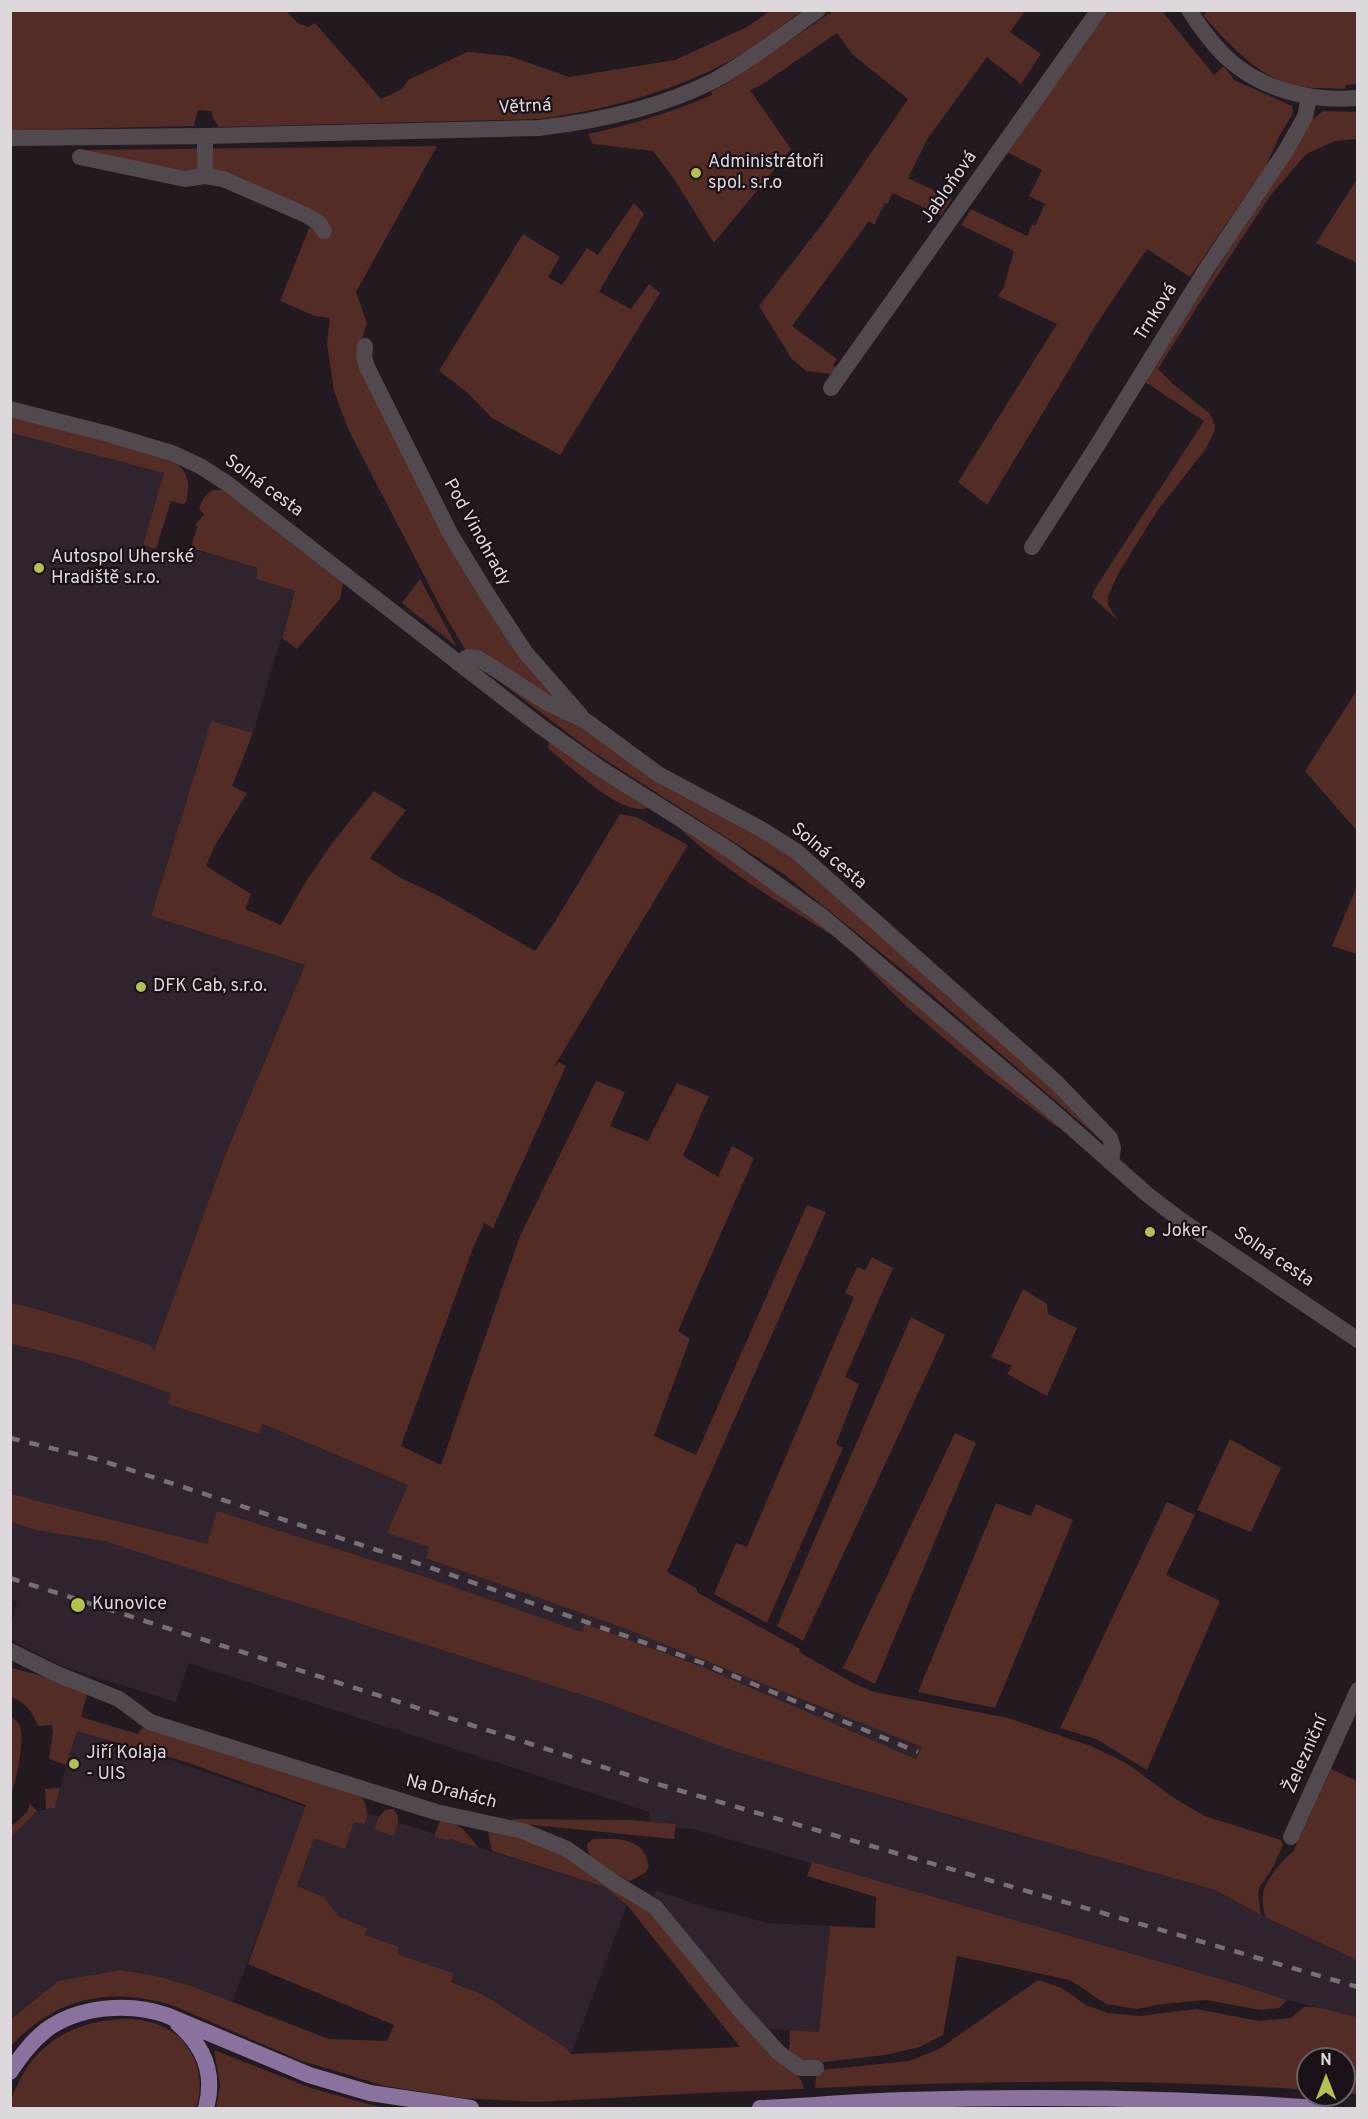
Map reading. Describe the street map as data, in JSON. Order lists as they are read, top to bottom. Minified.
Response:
{"streets":{"street":["Větrná","Jabloňová","Trnková","Solná cesta","Pod Vinohrady","Železniční","Na Drahách"]},"crossings":[["Solná cesta","Pod Vinohrady"]],"places":["Administrátoři spol. s.r.o","Autospol Uherské Hradiště s.r.o.","DFK Cab, s.r.o.","Joker","Kunovice","Jiří Kolaja - UIS"],"north":"top"}
